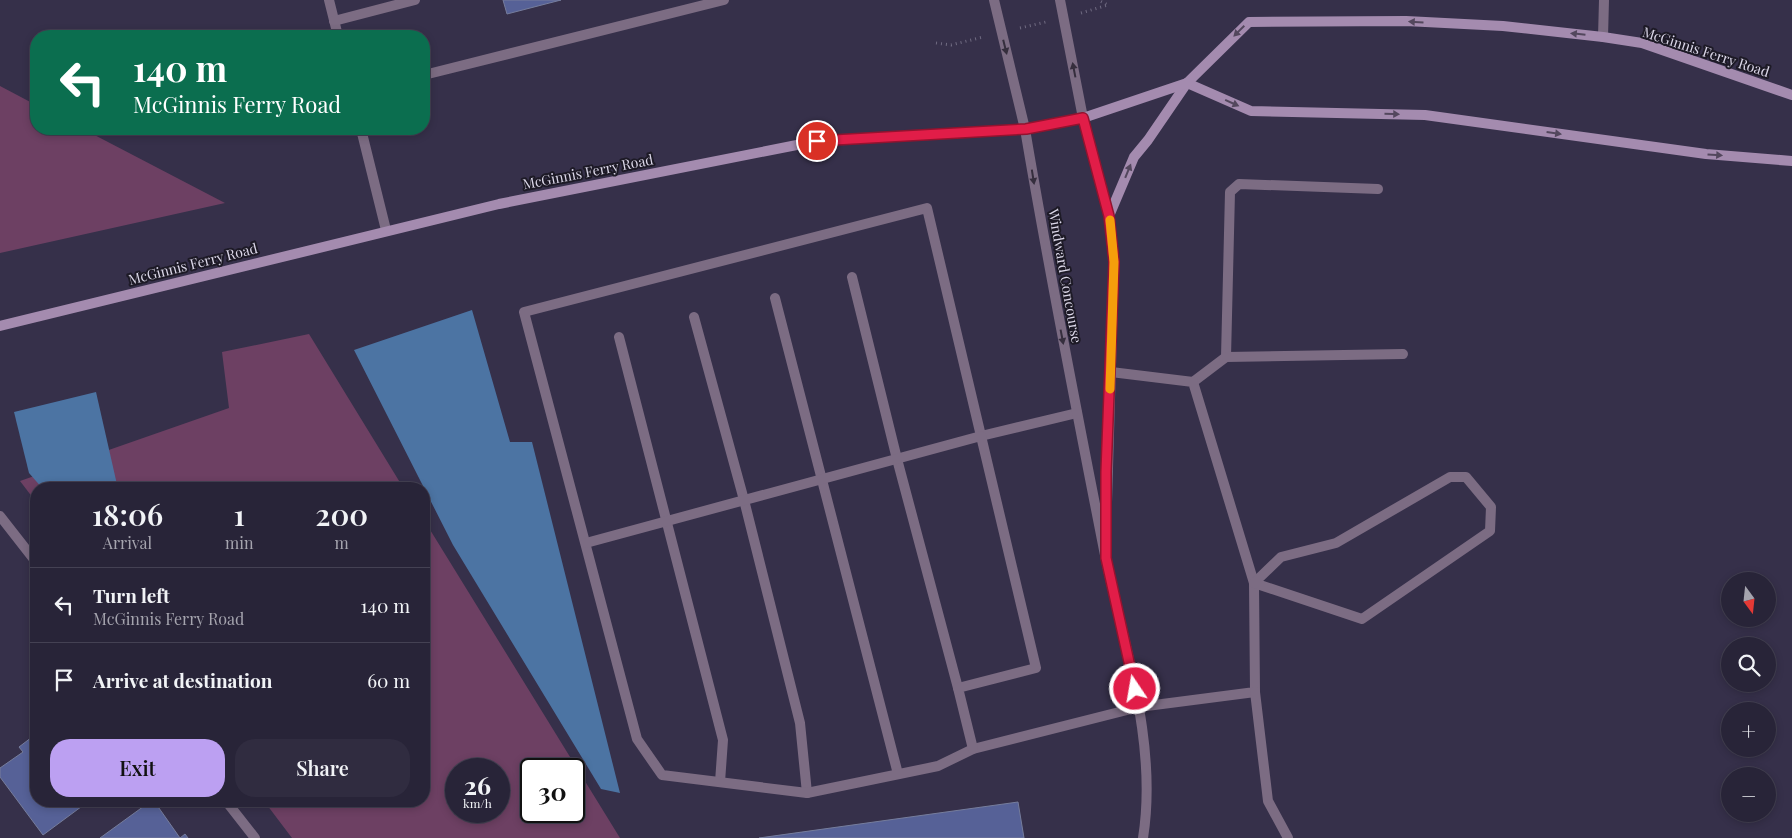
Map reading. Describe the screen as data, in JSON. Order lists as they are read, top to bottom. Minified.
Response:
{"streets":{"main road":["McGinnis Ferry Road"],"street":["Windward Concourse"]},"crossings":[["McGinnis Ferry Road","Windward Concourse"]],"north":"bottom","page":{"turn":["140 m","McGinnis Ferry Road"],"eta":["18:06","Arrival","1","min","200","m"],"list":[{"name":"Turn left","note":"McGinnis Ferry Road","value":"140 m"},{"name":"Arrive at destination","value":"60 m"}],"map_buttons":["+","−"],"buttons":["Exit","Share"],"speed":"26 km/h","limit":"30"}}
